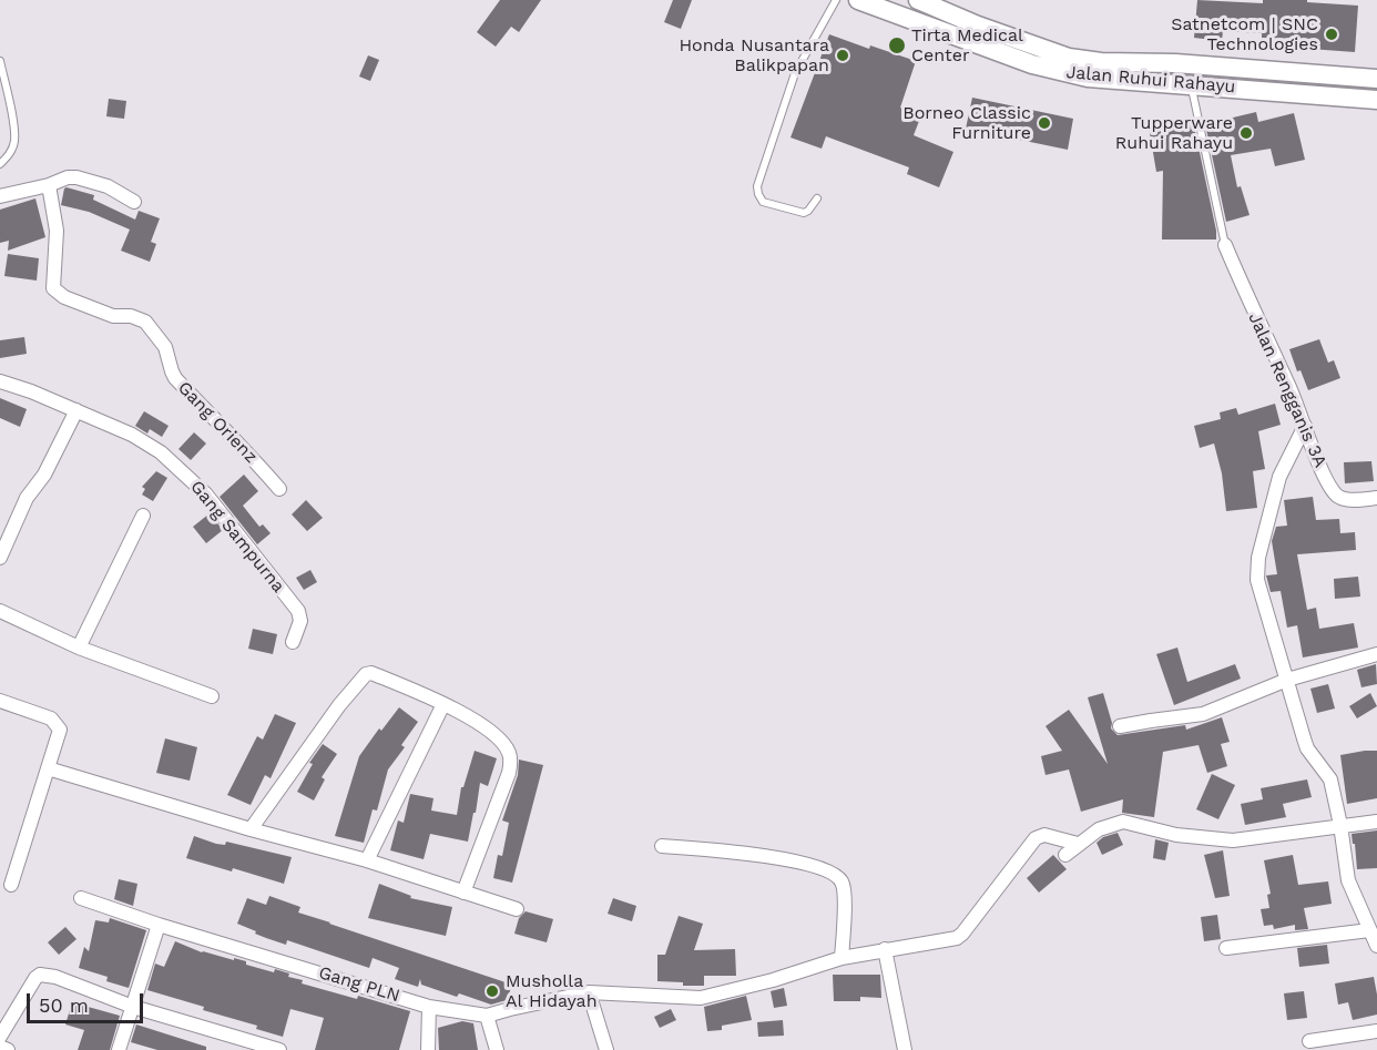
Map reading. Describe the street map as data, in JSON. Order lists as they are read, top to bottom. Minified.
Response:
{"streets":{"main road":["Jalan Ruhui Rahayu"],"street":["Jalan Rengganis 3A","Gang Orienz","Gang Sampurna","Gang PLN"]},"places":["Satnetcom | SNC Technologies","Tirta Medical Center","Honda Nusantara Balikpapan","Borneo Classic Furniture","Tupperware Ruhui Rahayu","Musholla Al Hidayah"],"scale_bar":"50 m"}
